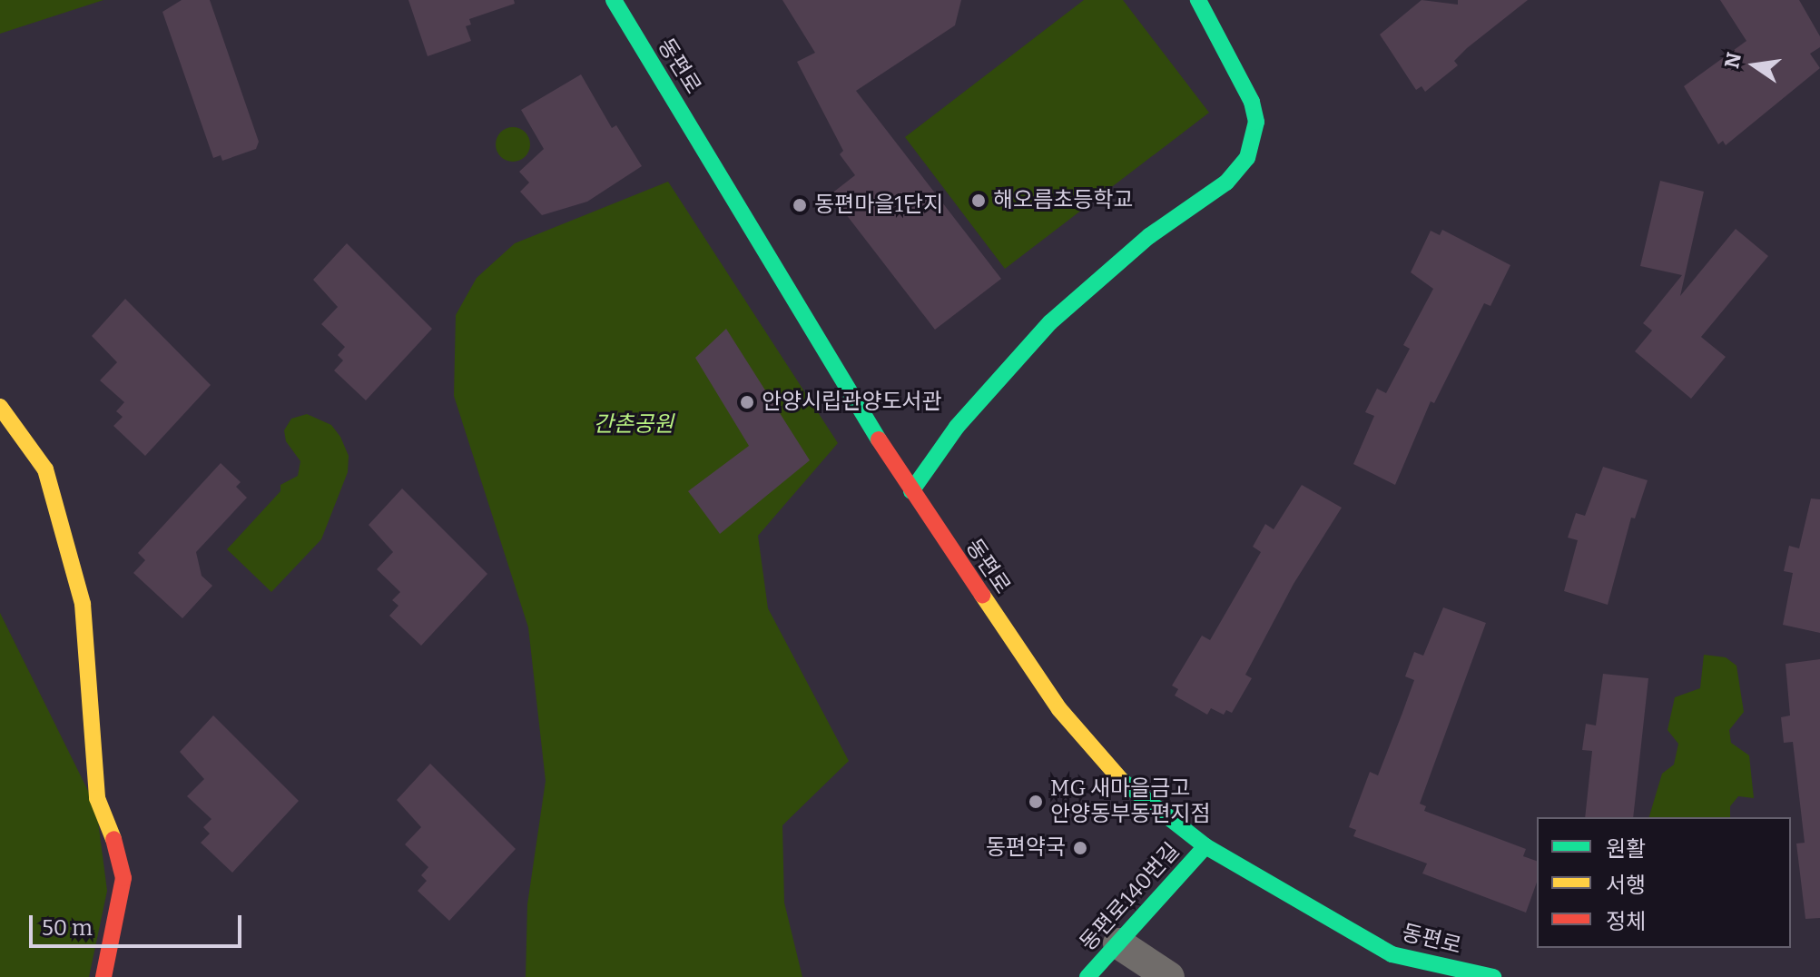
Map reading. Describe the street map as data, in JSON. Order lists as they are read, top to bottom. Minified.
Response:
{"streets":{"street":["동편로","동편로140번길"]},"crossings":[["동편로","동편로140번길"]],"parks":["간촌공원"],"places":["해오름초등학교","동편마을1단지","안양시립관양도서관","MG 새마을금고 안양동부동편지점","동편약국"],"legend":["원활","서행","정체"],"scale_bar":"50 m","north":"left"}
